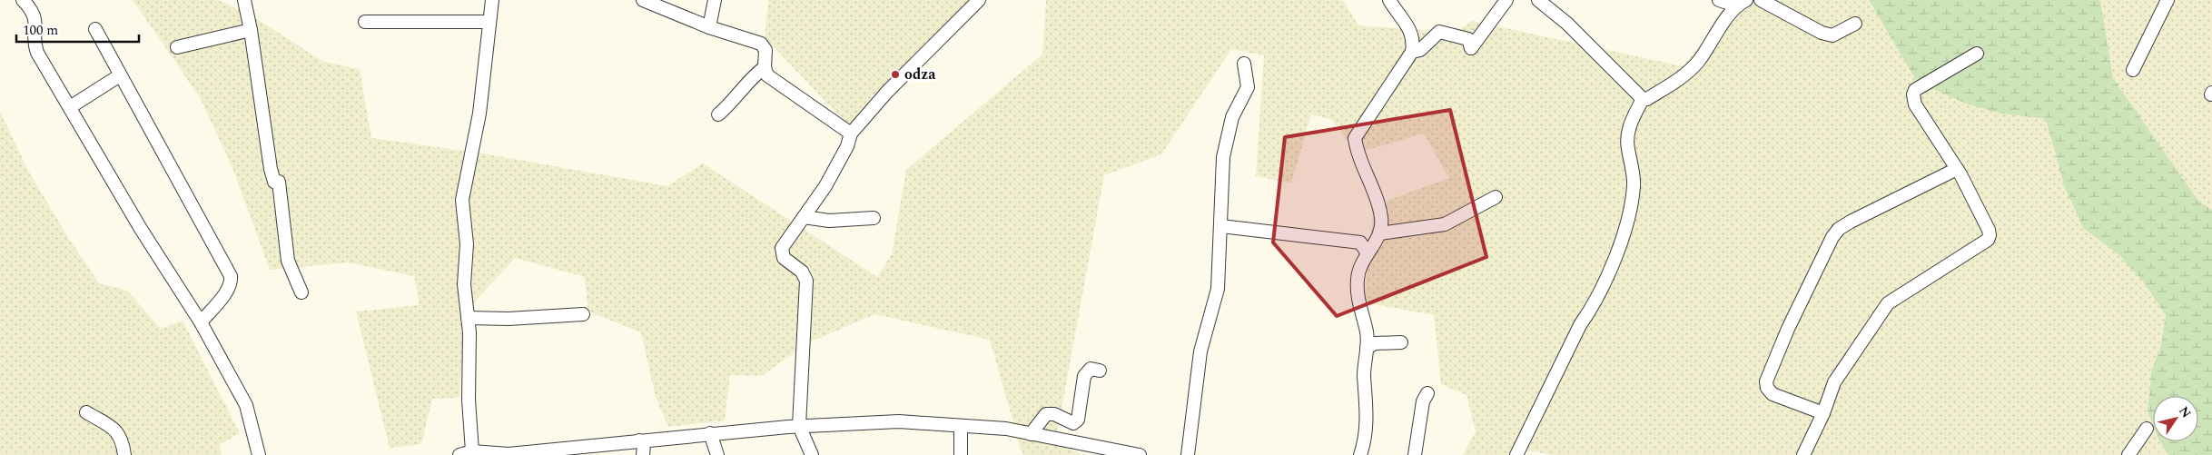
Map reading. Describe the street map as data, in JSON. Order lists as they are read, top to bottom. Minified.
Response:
{"places":["odza"],"scale_bar":"100 m","north":"top right"}
